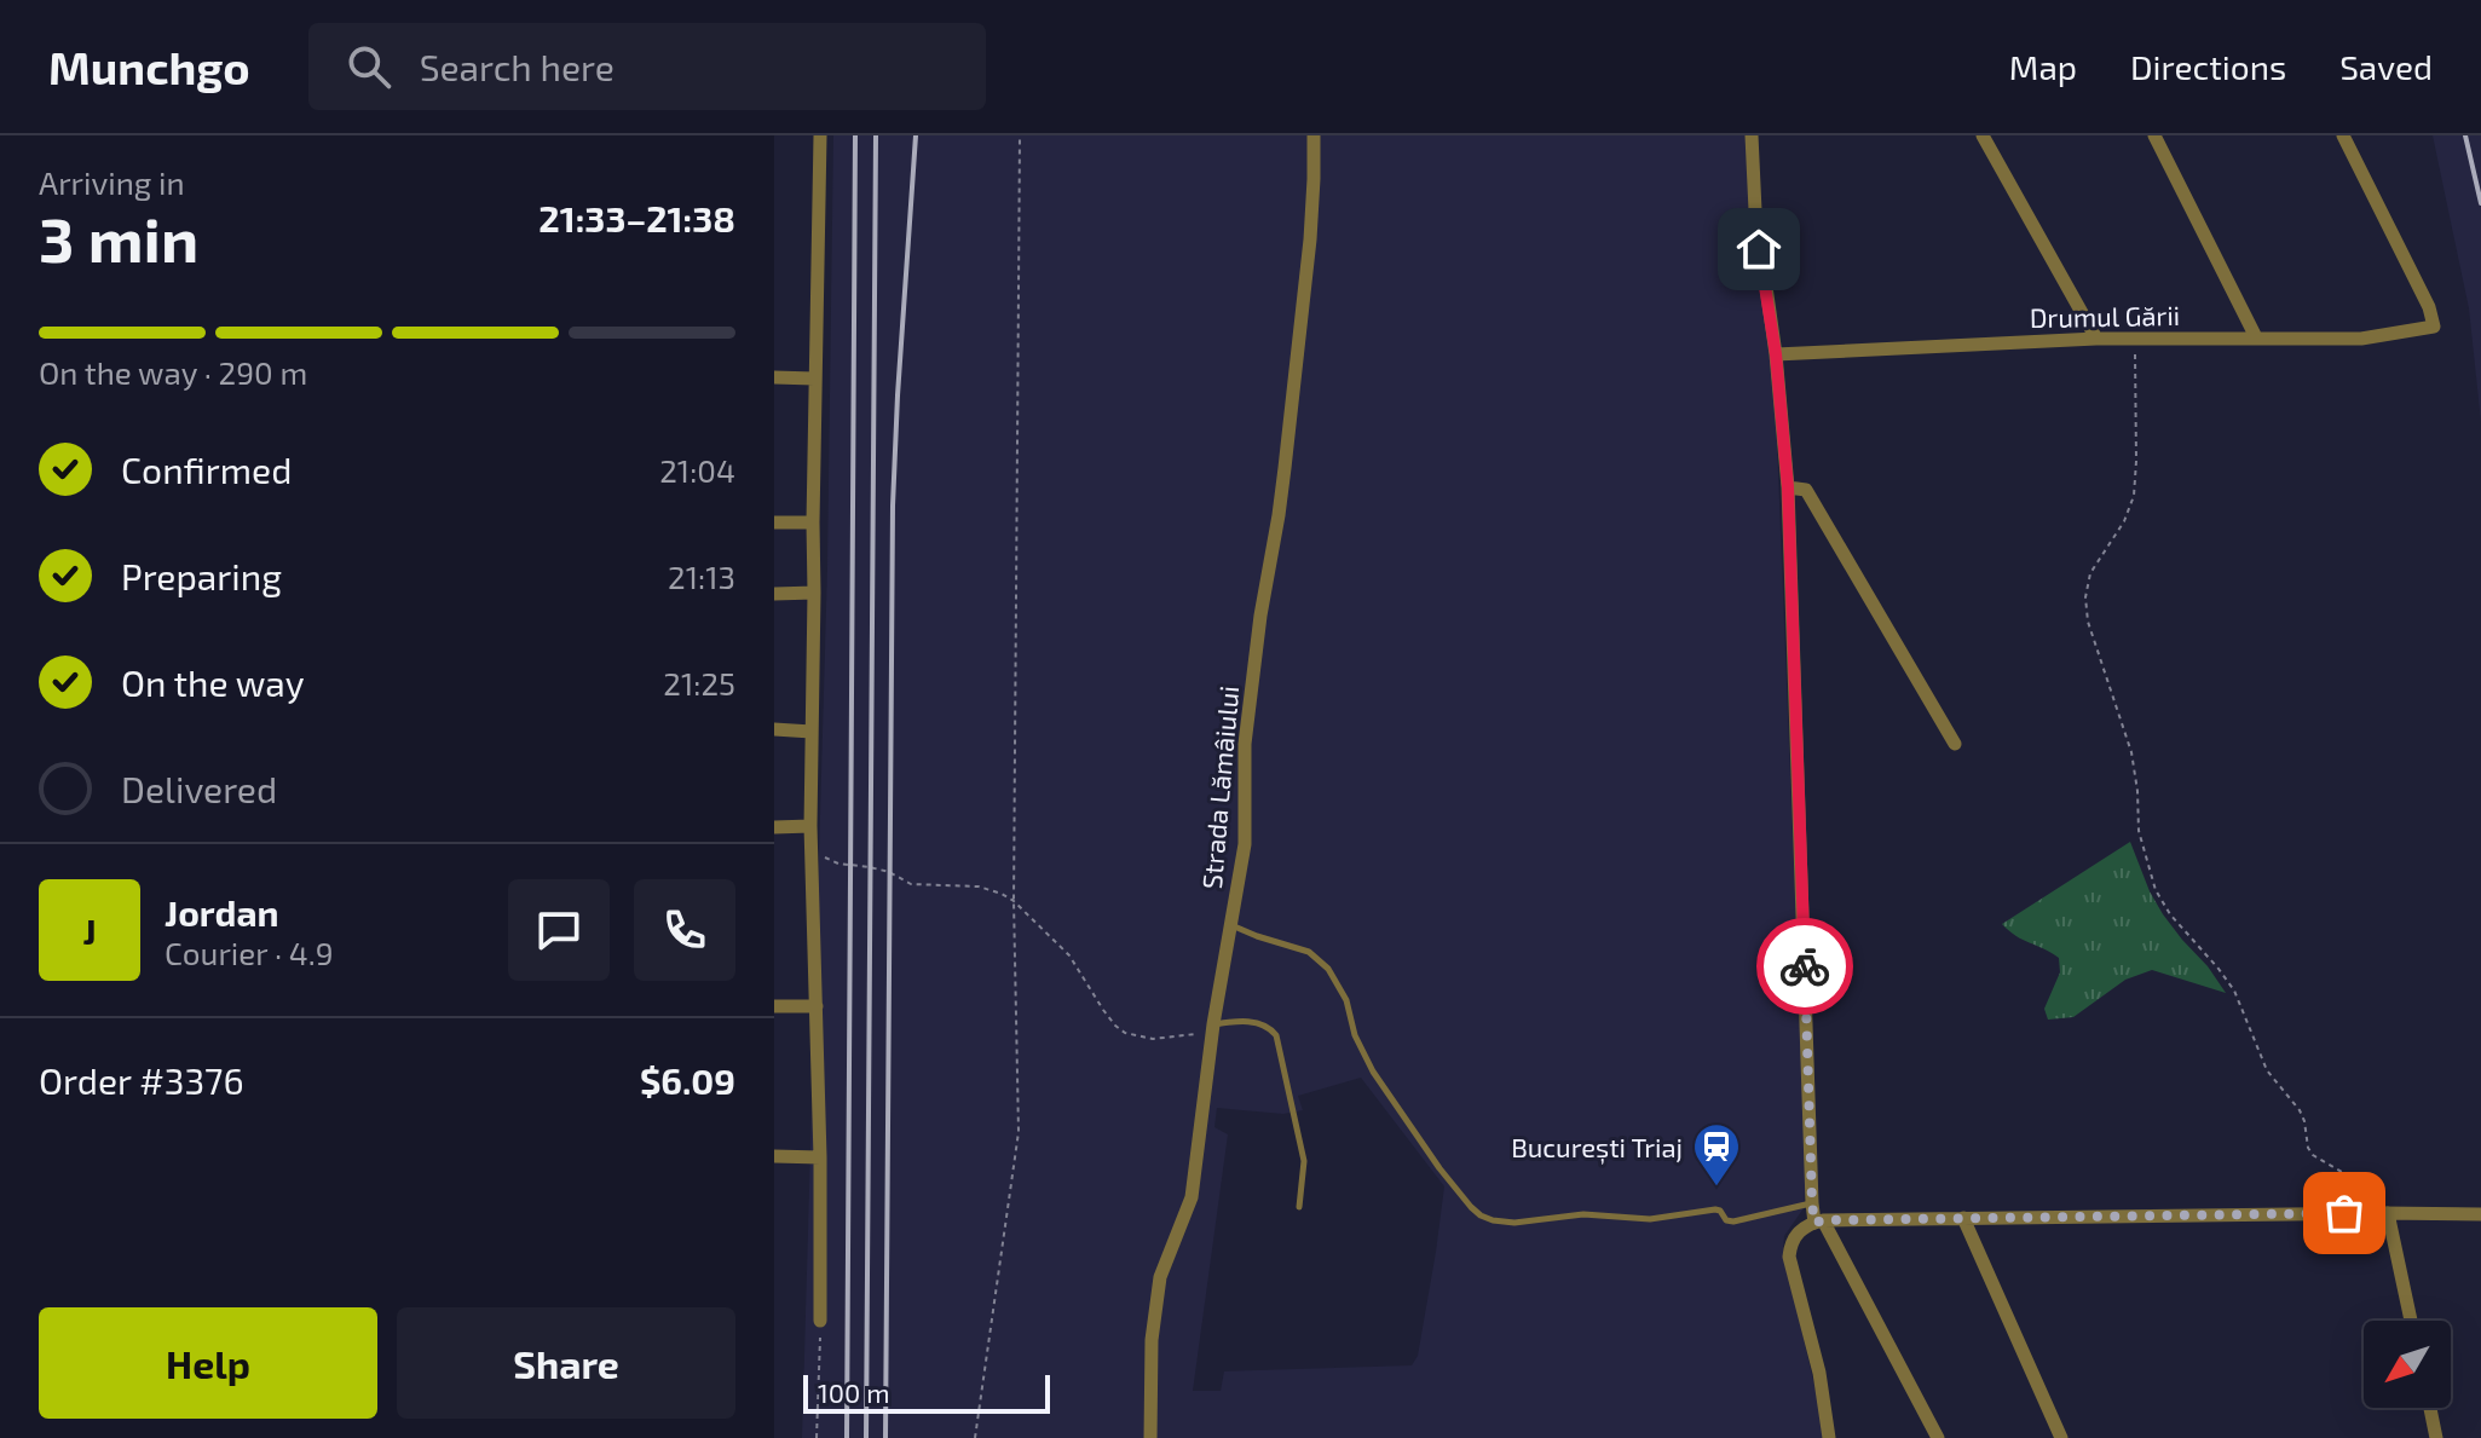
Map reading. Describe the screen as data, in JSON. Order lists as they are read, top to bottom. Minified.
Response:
{"streets":{"street":["Drumul Gării","Strada Lămâiului"]},"places":{"station":["București Triaj"]},"scale_bar":"100 m","north":"bottom left","page":{"header":"Munchgo","search":"Search here","nav":["Map","Directions","Saved"],"heading":["3 min","Arriving in","21:33–21:38"],"panel":["Jordan","Courier · 4.9","Order #3376","$6.09"],"bar":"On the way · 290 m","list":[["Confirmed","21:04"],["Preparing","21:13"],["On the way","21:25"],"Delivered"],"round":"J","buttons":["Help","Share"],"scale":"100 m"}}
